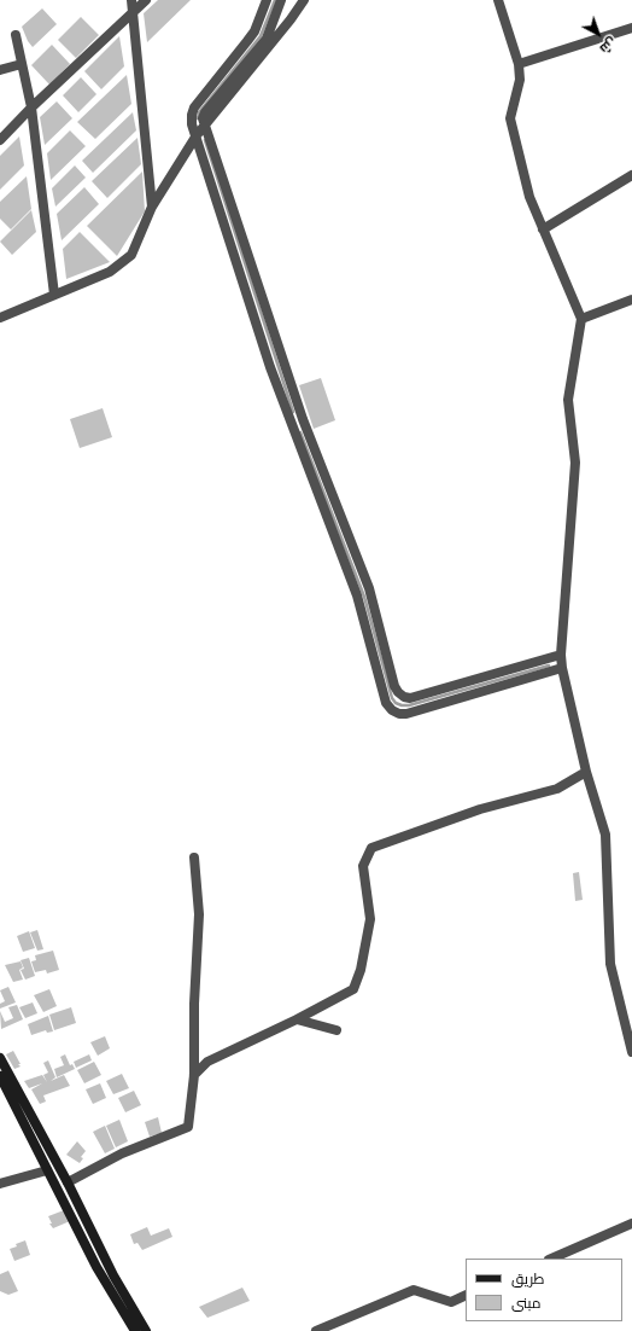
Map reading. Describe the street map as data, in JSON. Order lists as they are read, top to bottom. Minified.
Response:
{"legend":["طريق","مبنى"],"north":"bottom right"}
